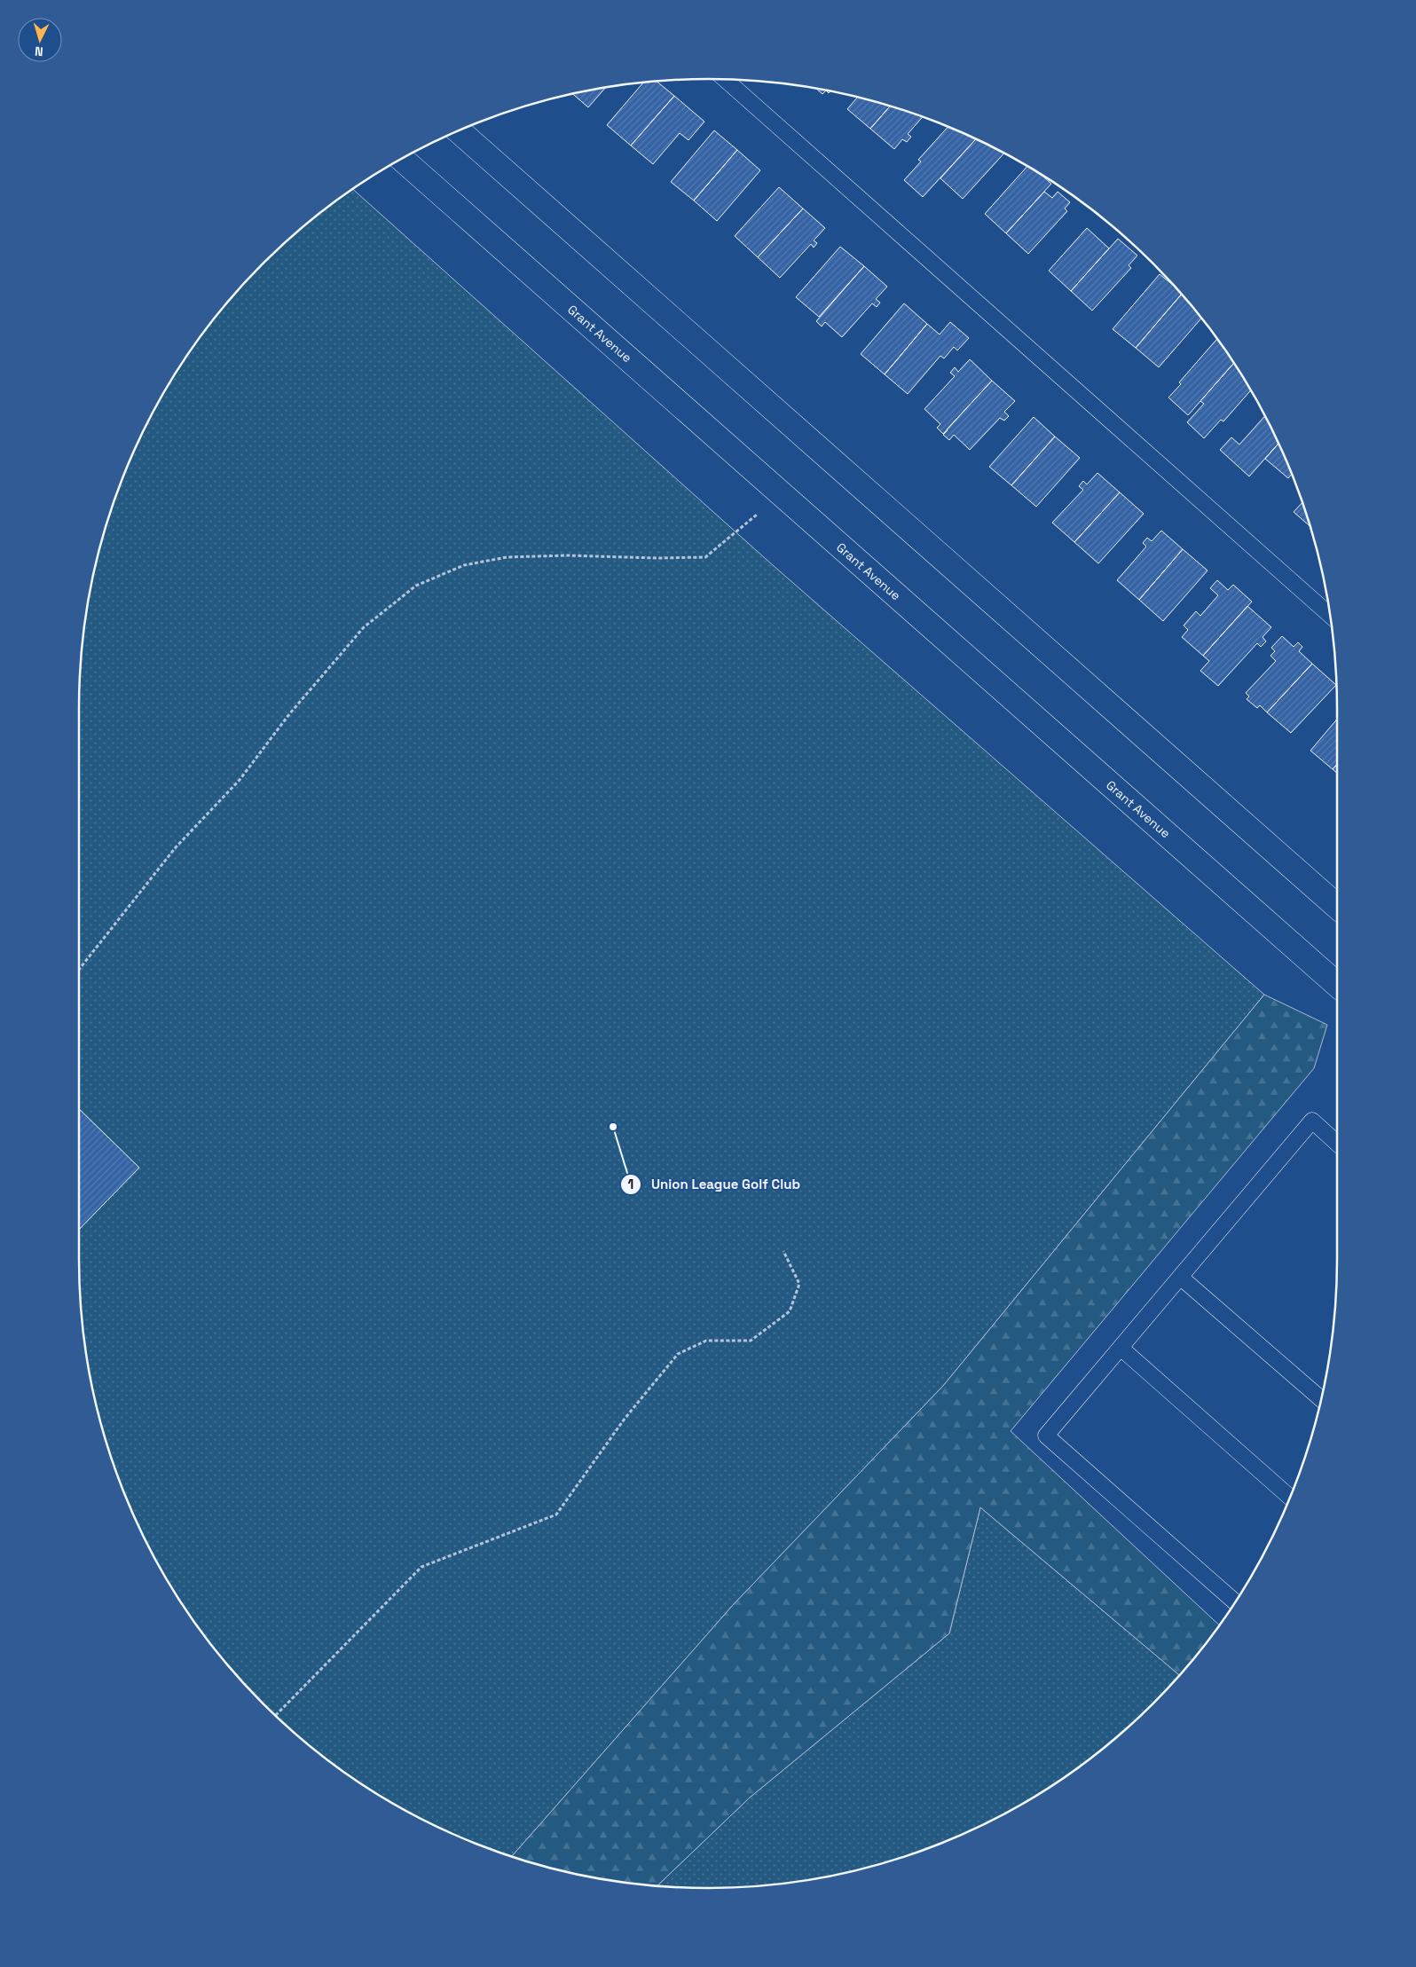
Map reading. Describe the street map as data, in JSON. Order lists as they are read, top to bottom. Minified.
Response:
{"streets":{"main road":["Grant Avenue"]},"places":["Union League Golf Club"],"north":"bottom"}
